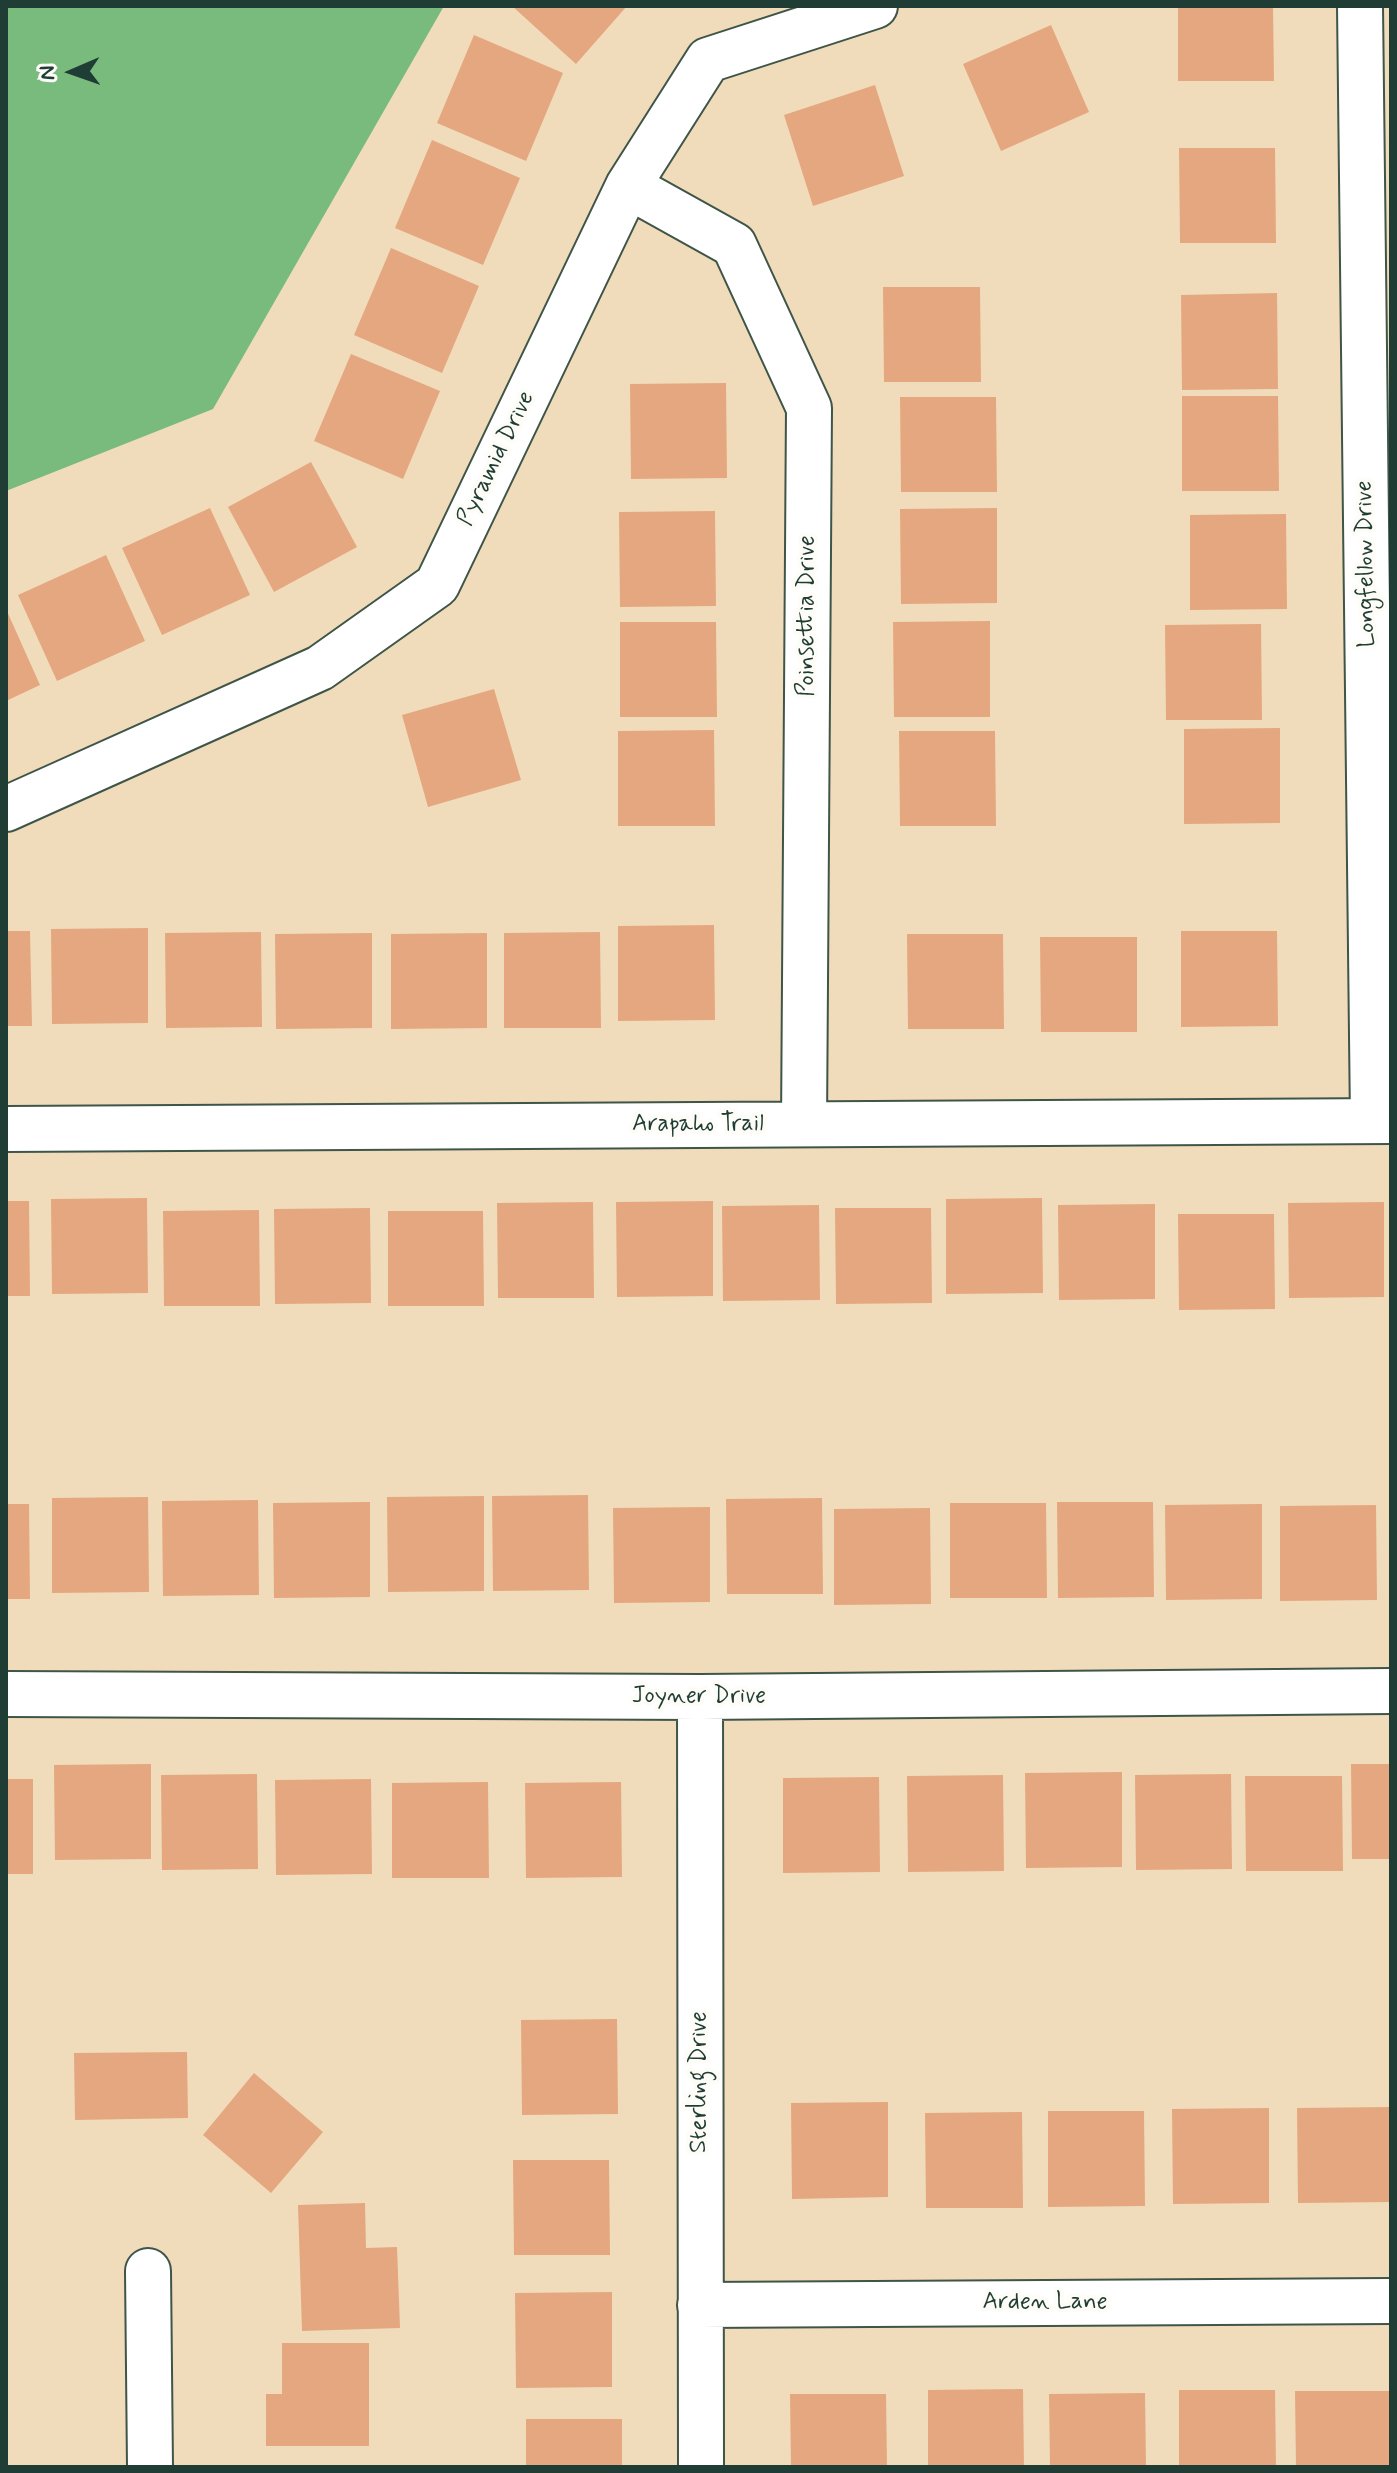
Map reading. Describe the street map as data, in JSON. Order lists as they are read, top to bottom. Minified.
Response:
{"streets":{"street":["Pyramid Drive","Longfellow Drive","Poinsettia Drive","Arapaho Trail","Joyner Drive","Sterling Drive","Arden Lane"]},"crossings":[["Pyramid Drive","Poinsettia Drive"],["Longfellow Drive","Arapaho Trail"],["Poinsettia Drive","Arapaho Trail"],["Joyner Drive","Sterling Drive"],["Sterling Drive","Arden Lane"]],"north":"left"}
